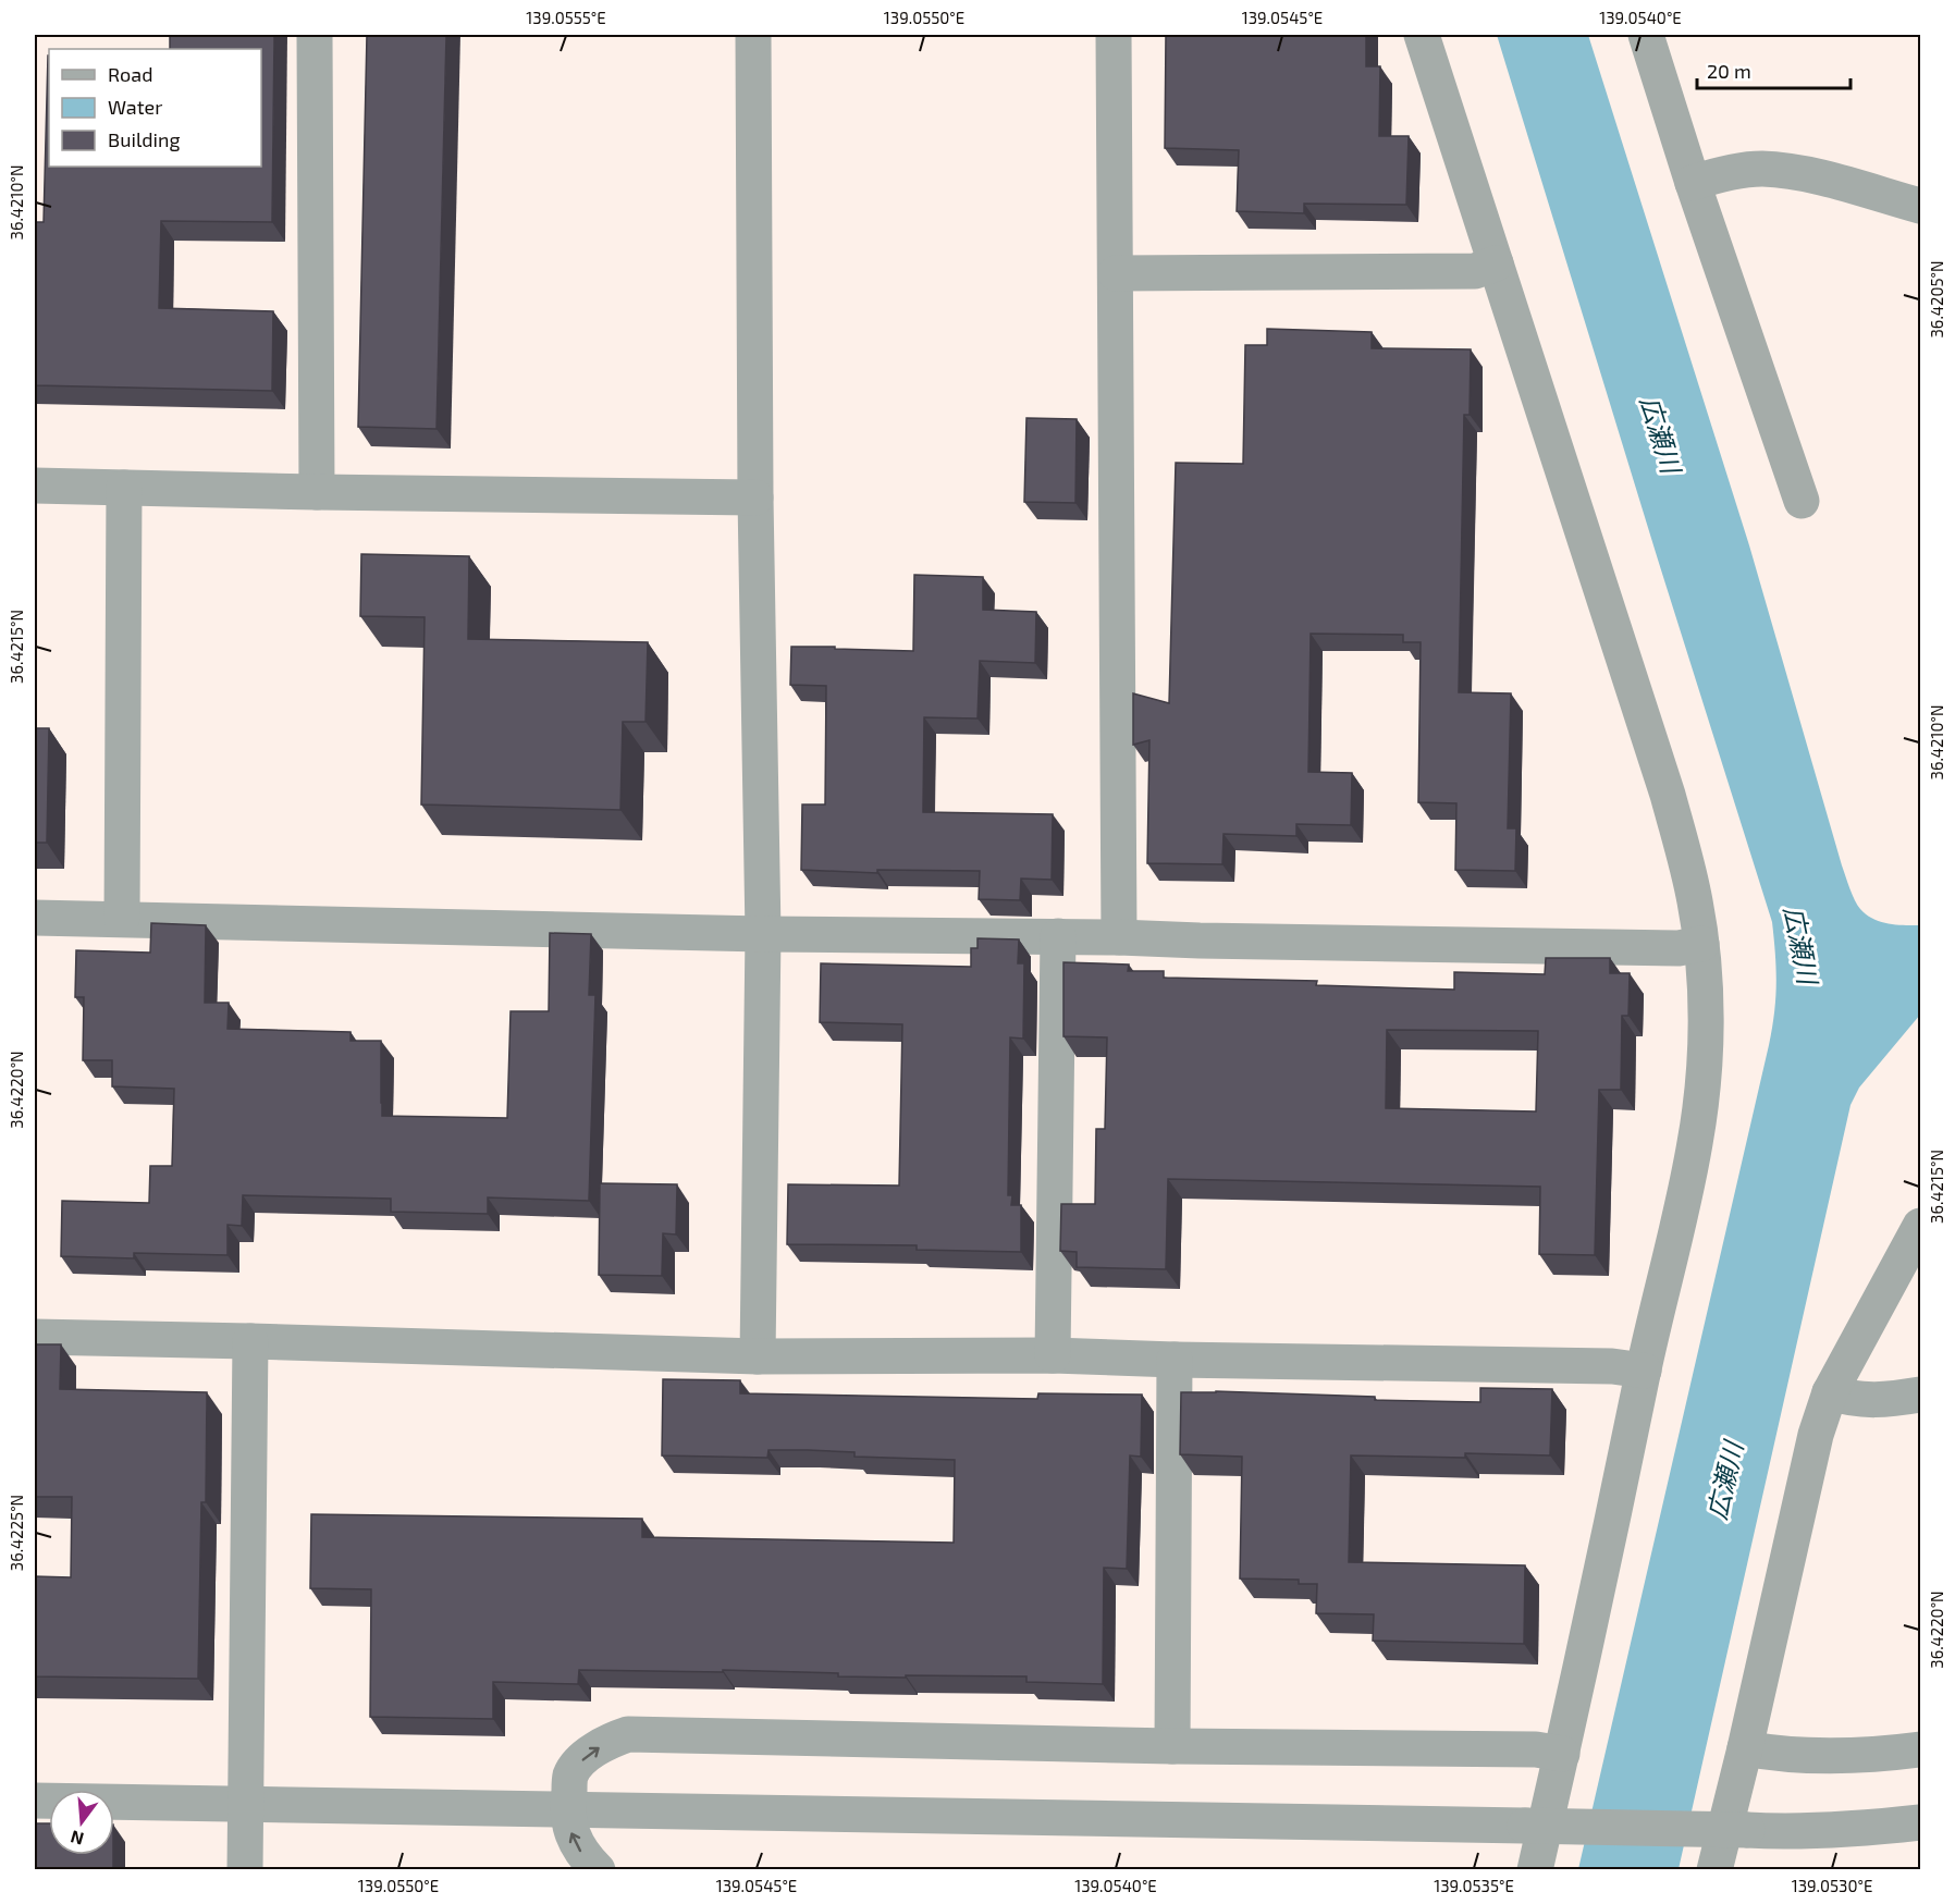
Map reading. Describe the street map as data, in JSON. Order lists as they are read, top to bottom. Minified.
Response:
{"water":["広瀬川"],"legend":["Road","Water","Building"],"scale_bar":"20 m","north":"bottom","coordinates":["139.0555°E","139.0550°E","139.0545°E","139.0540°E","36.4210°N","36.4205°N","36.4215°N","36.4220°N","36.4225°N","139.0535°E","139.0530°E"]}
